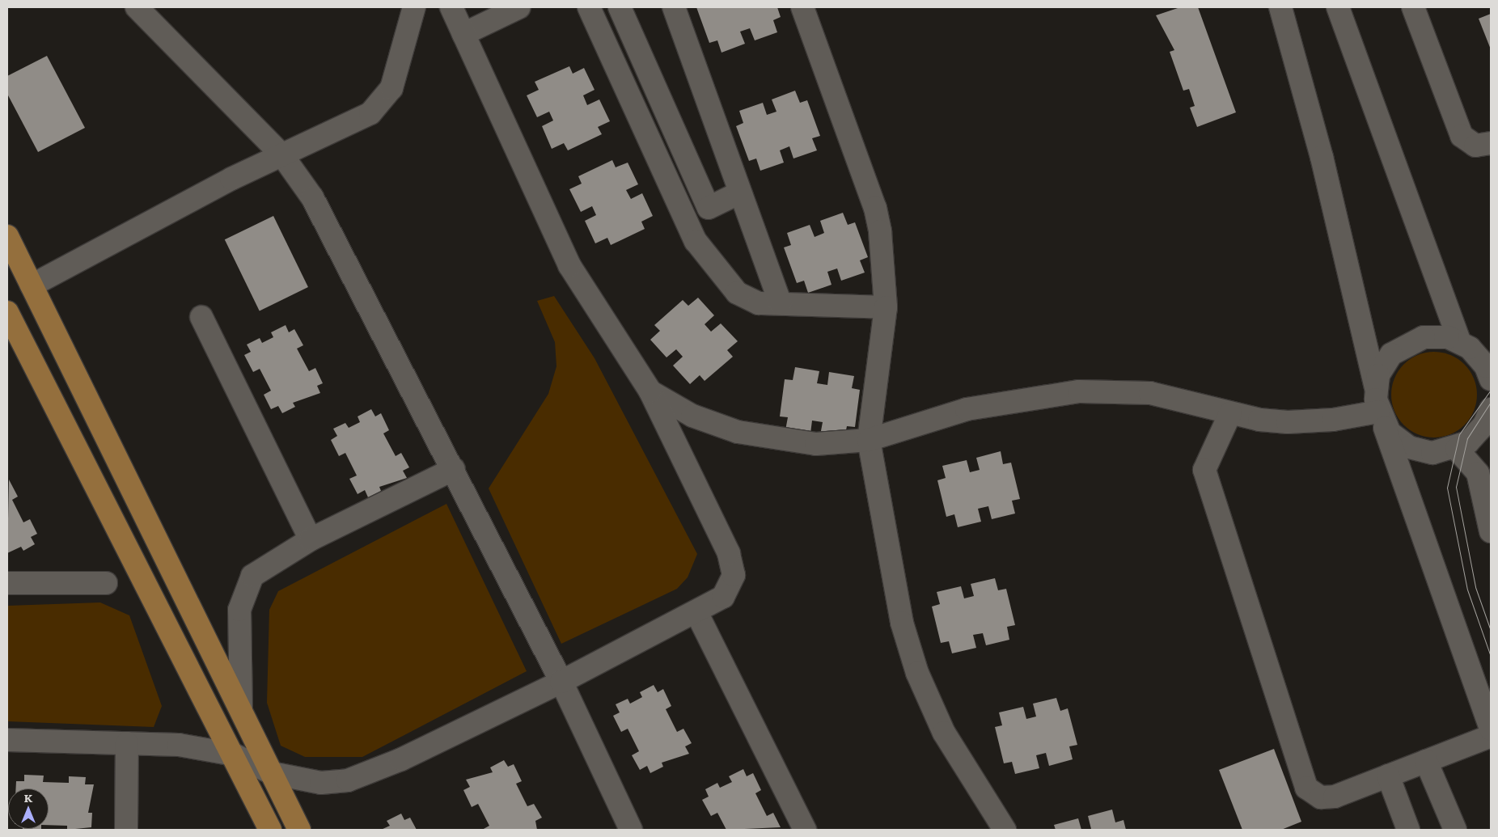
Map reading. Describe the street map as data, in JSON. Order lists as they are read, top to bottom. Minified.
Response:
{"north":"top"}
